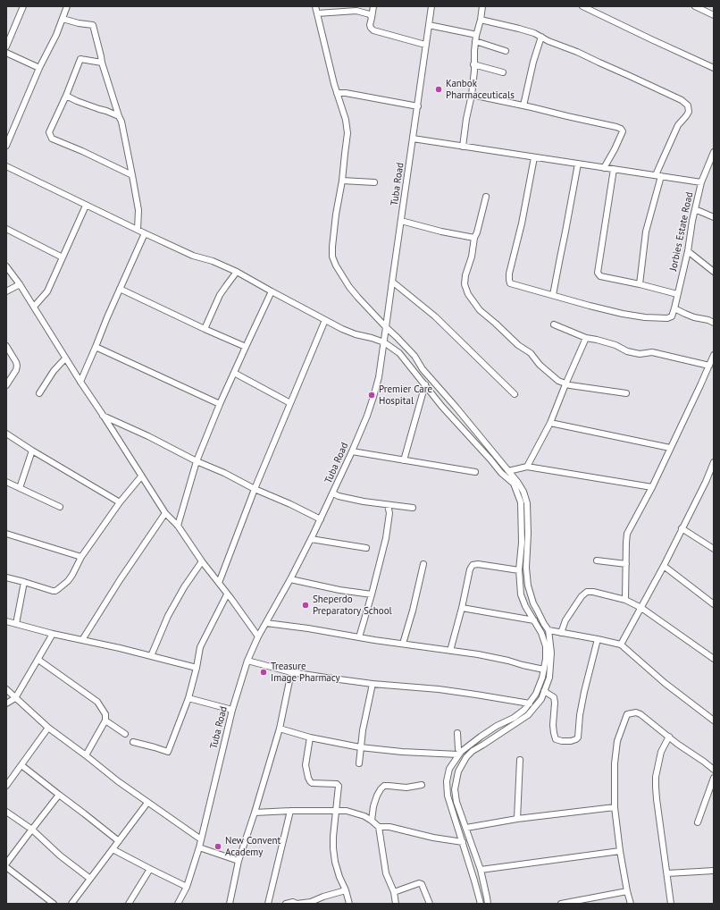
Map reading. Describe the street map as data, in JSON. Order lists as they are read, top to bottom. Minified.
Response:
{"streets":{"street":["Tuba Road","Jorbies Estate Road"]},"places":["Kanbok Pharmaceuticals","Premier Care Hospital","Sheperdo Preparatory School","Treasure Image Pharmacy","New Convent Academy"]}
